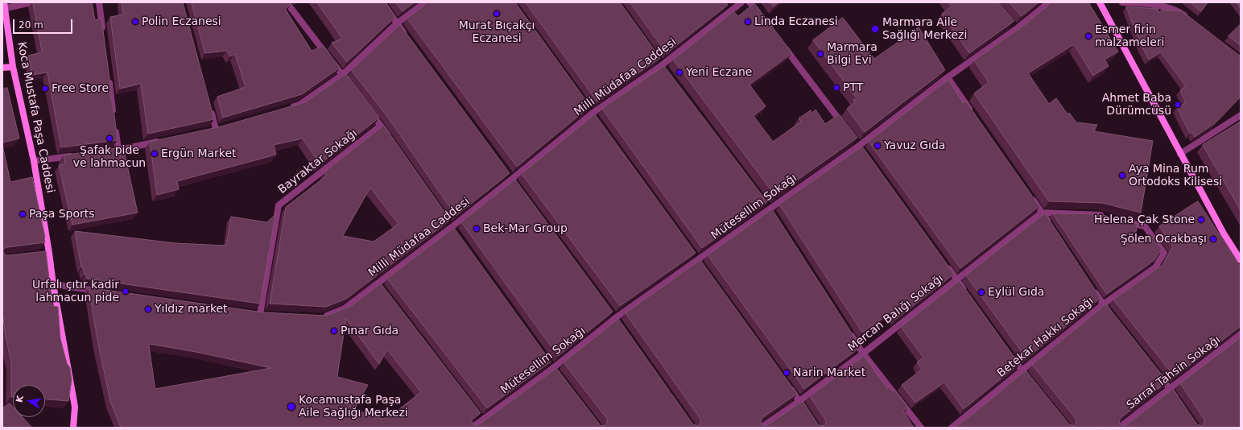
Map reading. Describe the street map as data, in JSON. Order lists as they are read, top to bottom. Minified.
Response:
{"streets":{"street":["Milli Müdafaa Caddesi","Koca Mustafa Paşa Caddesi","Bayraktar Sokağı","Mütesellim Sokağı","Mercan Balığı Sokağı","Betekar Hakkı Sokağı","Sarraf Tahsin Sokağı"]},"places":["Murat Bıçakçı Eczanesi","Polin Eczanesi","Linda Eczanesi","Marmara Aile Sağlığı Merkezi","Esmer firin malzameleri","Marmara Bilgi Evi","Yeni Eczane","PTT","Free Store","Ahmet Baba Dürümcüsü","Şafak pide ve lahmacun","Yavuz Gıda","Ergün Market","Aya Mina Rum Ortodoks Kilisesi","Paşa Sports","Helena Çak Stone","Bek-Mar Group","Şölen Ocakbaşı","Urfalı çıtır kadir lahmacun pide","Eylül Gıda","Yıldız market","Pınar Gıda","Narin Market","Kocamustafa Paşa Aile Sağlığı Merkezi"],"scale_bar":"20 m","north":"left"}
